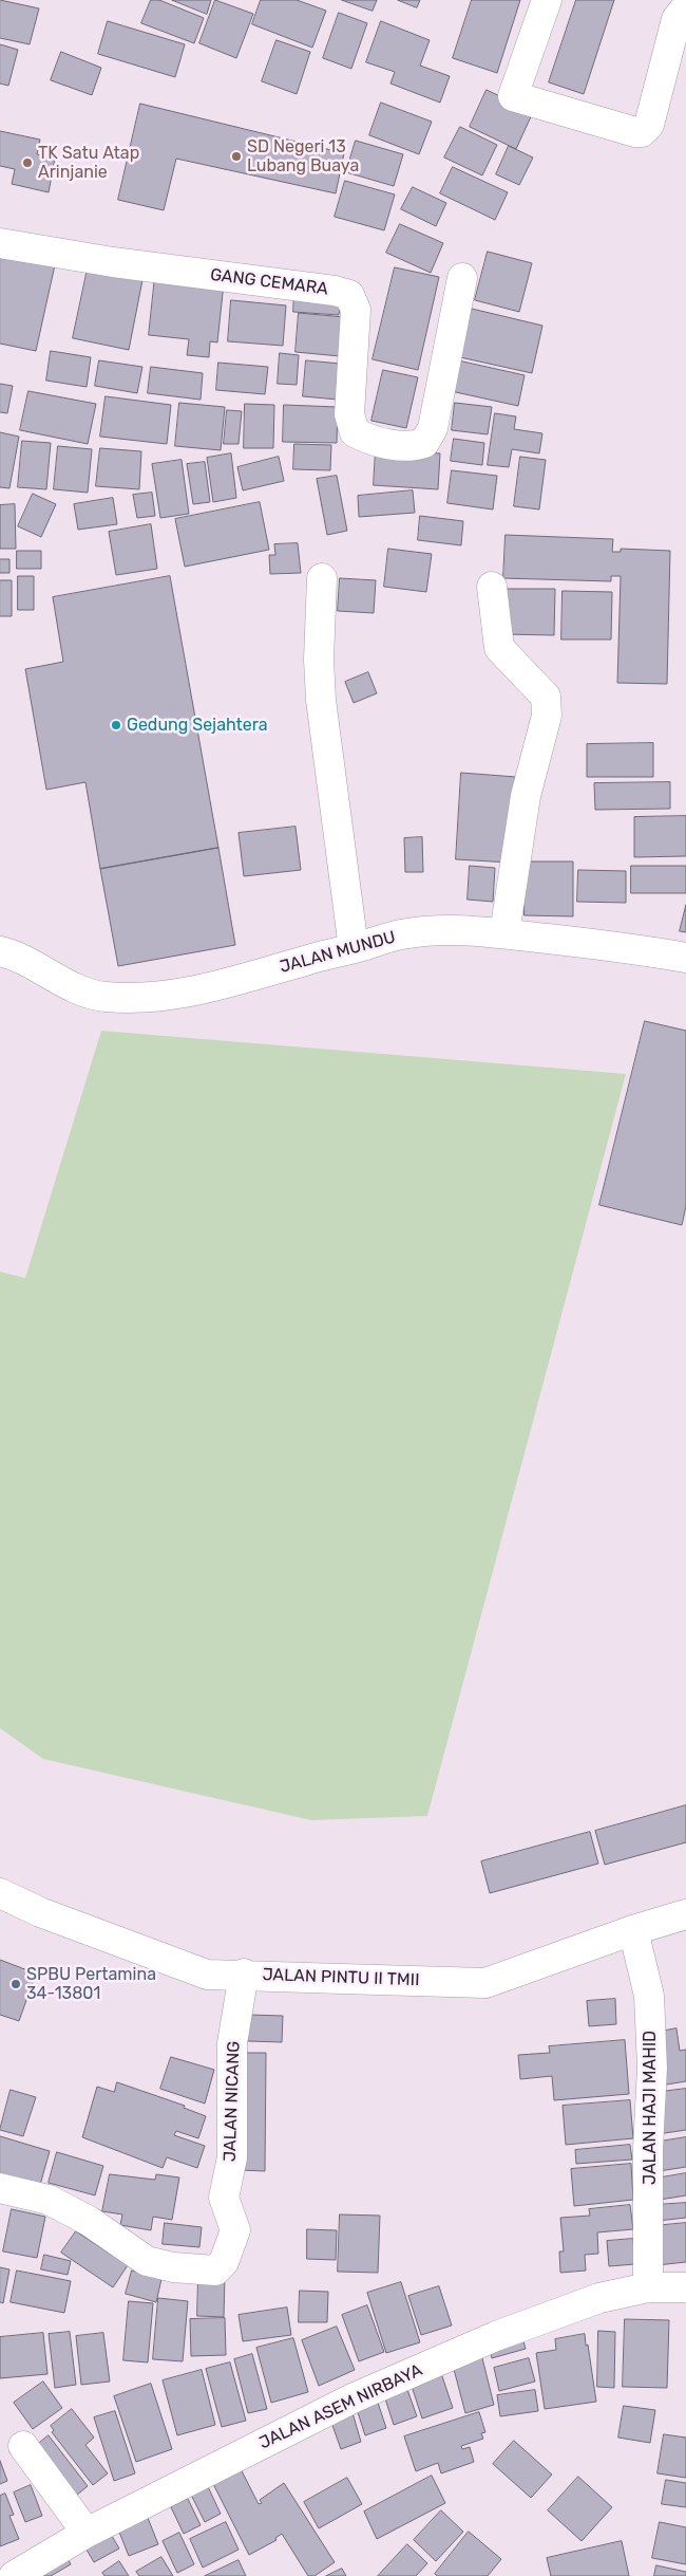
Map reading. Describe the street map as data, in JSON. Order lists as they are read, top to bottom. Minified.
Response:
{"streets":{"street":["GANG CEMARA","JALAN MUNDU","JALAN PINTU II TMII","JALAN NICANG","JALAN HAJI MAHID","JALAN ASEM NIRBAYA"]},"crossings":[["JALAN PINTU II TMII","JALAN NICANG"],["JALAN PINTU II TMII","JALAN HAJI MAHID"],["JALAN HAJI MAHID","JALAN ASEM NIRBAYA"]],"places":["SD Negeri 13 Lubang Buaya","TK Satu Atap Arinjanie","Gedung Sejahtera","SPBU Pertamina 34-13801"]}
